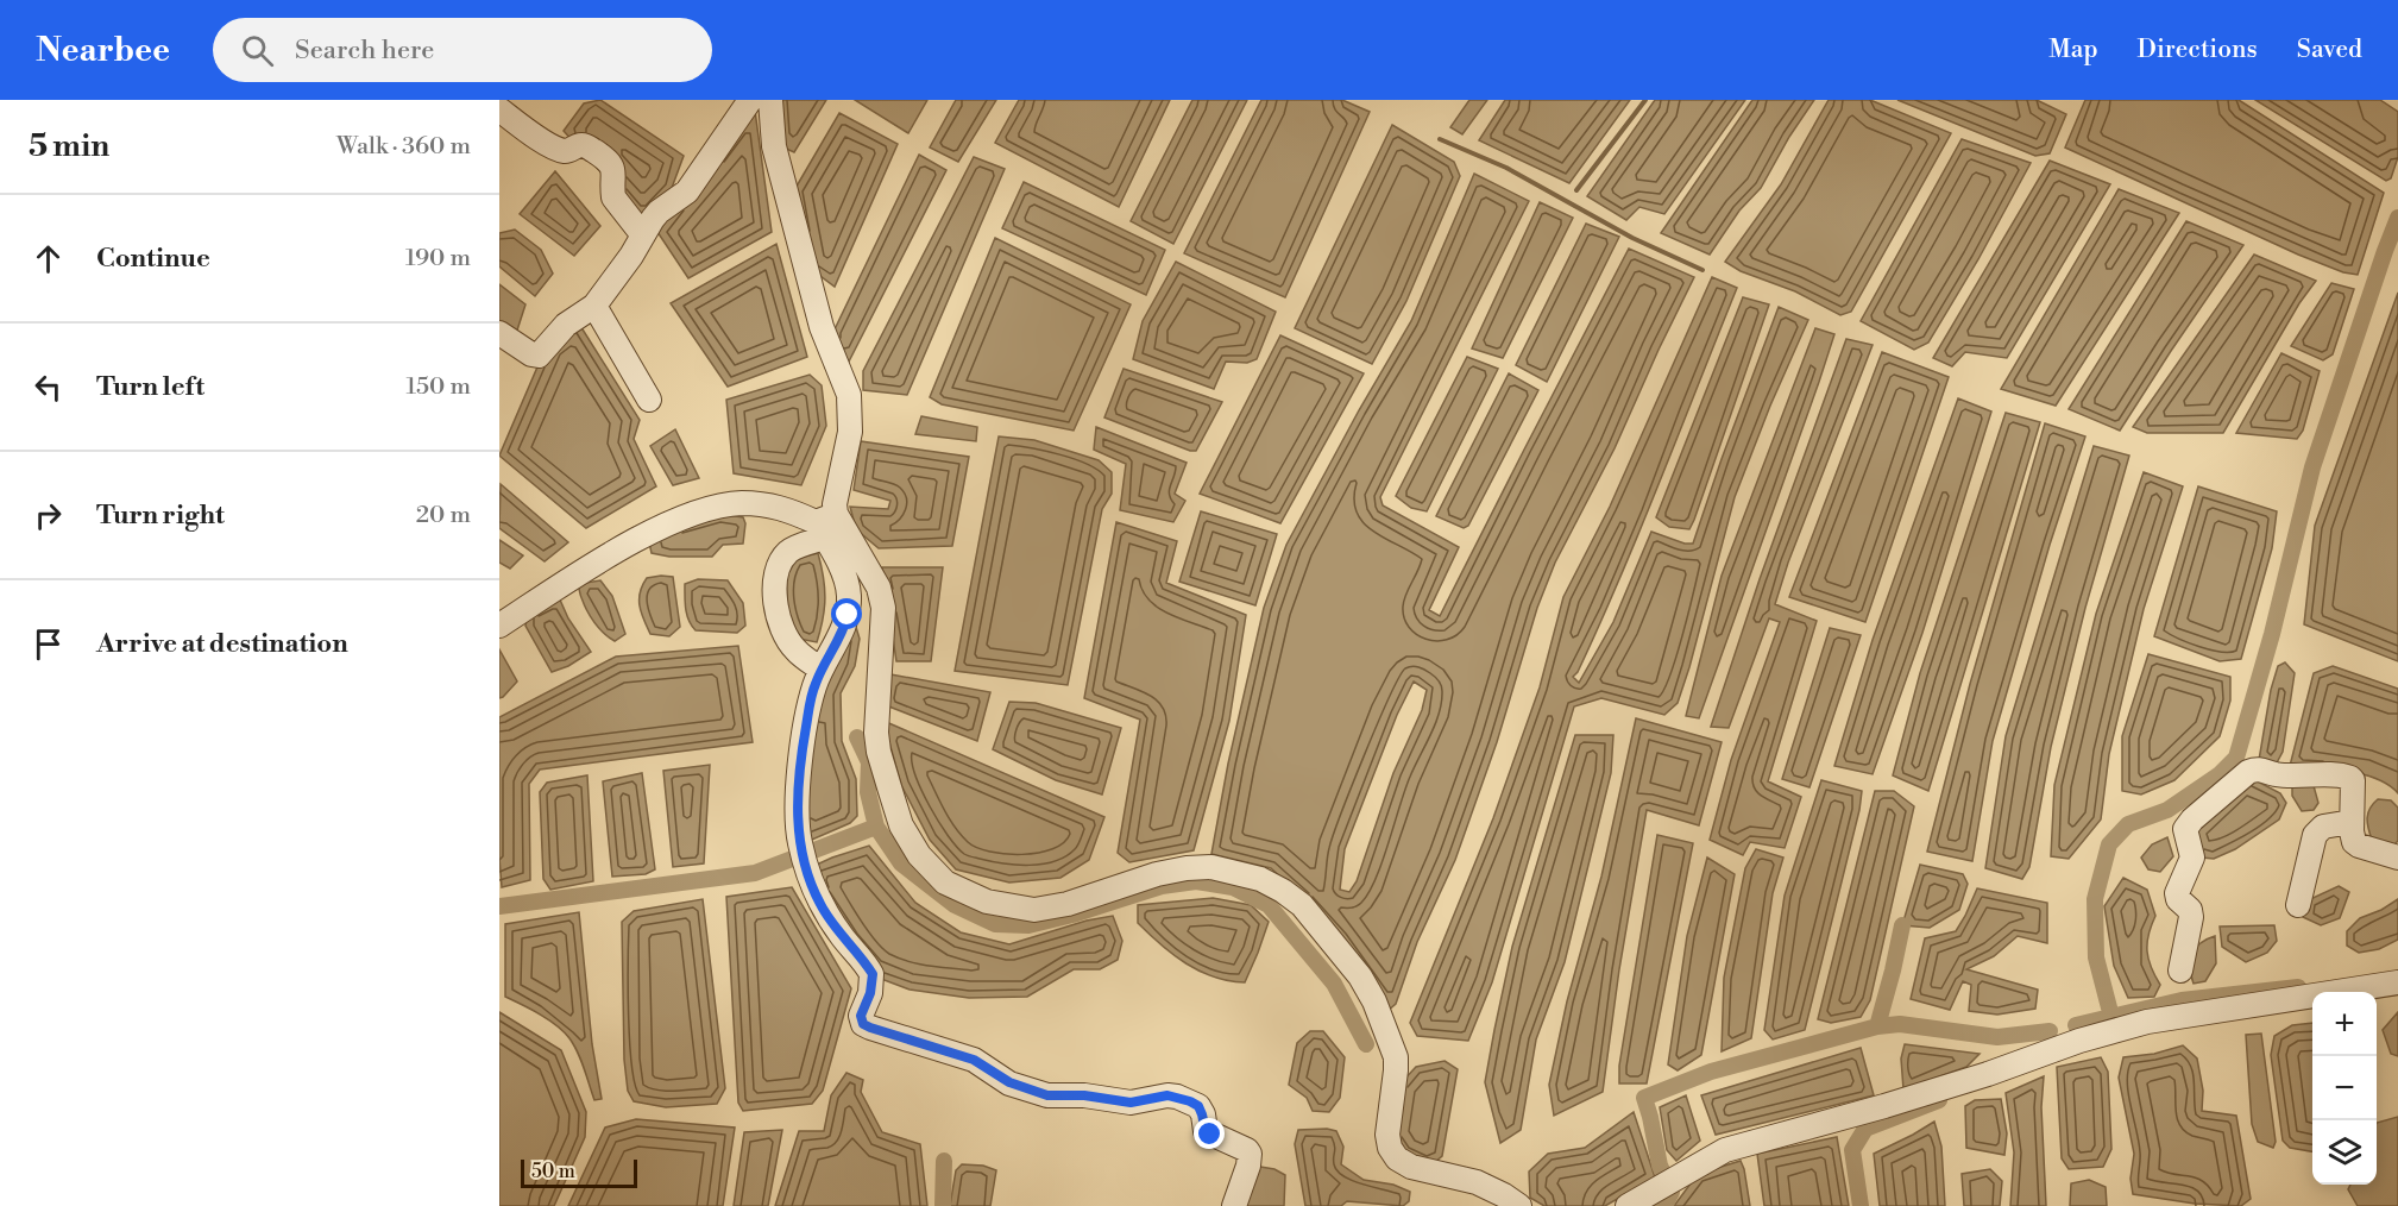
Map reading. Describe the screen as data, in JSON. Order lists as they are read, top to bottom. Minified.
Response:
{"scale_bar":"50 m","page":{"header":"Nearbee","search":"Search here","nav":["Map","Directions","Saved"],"heading":["5 min","Walk · 360 m"],"list":[["Continue","190 m"],["Turn left","150 m"],["Turn right","20 m"],"Arrive at destination"],"map_buttons":["+","−"],"scale":"50 m"}}
